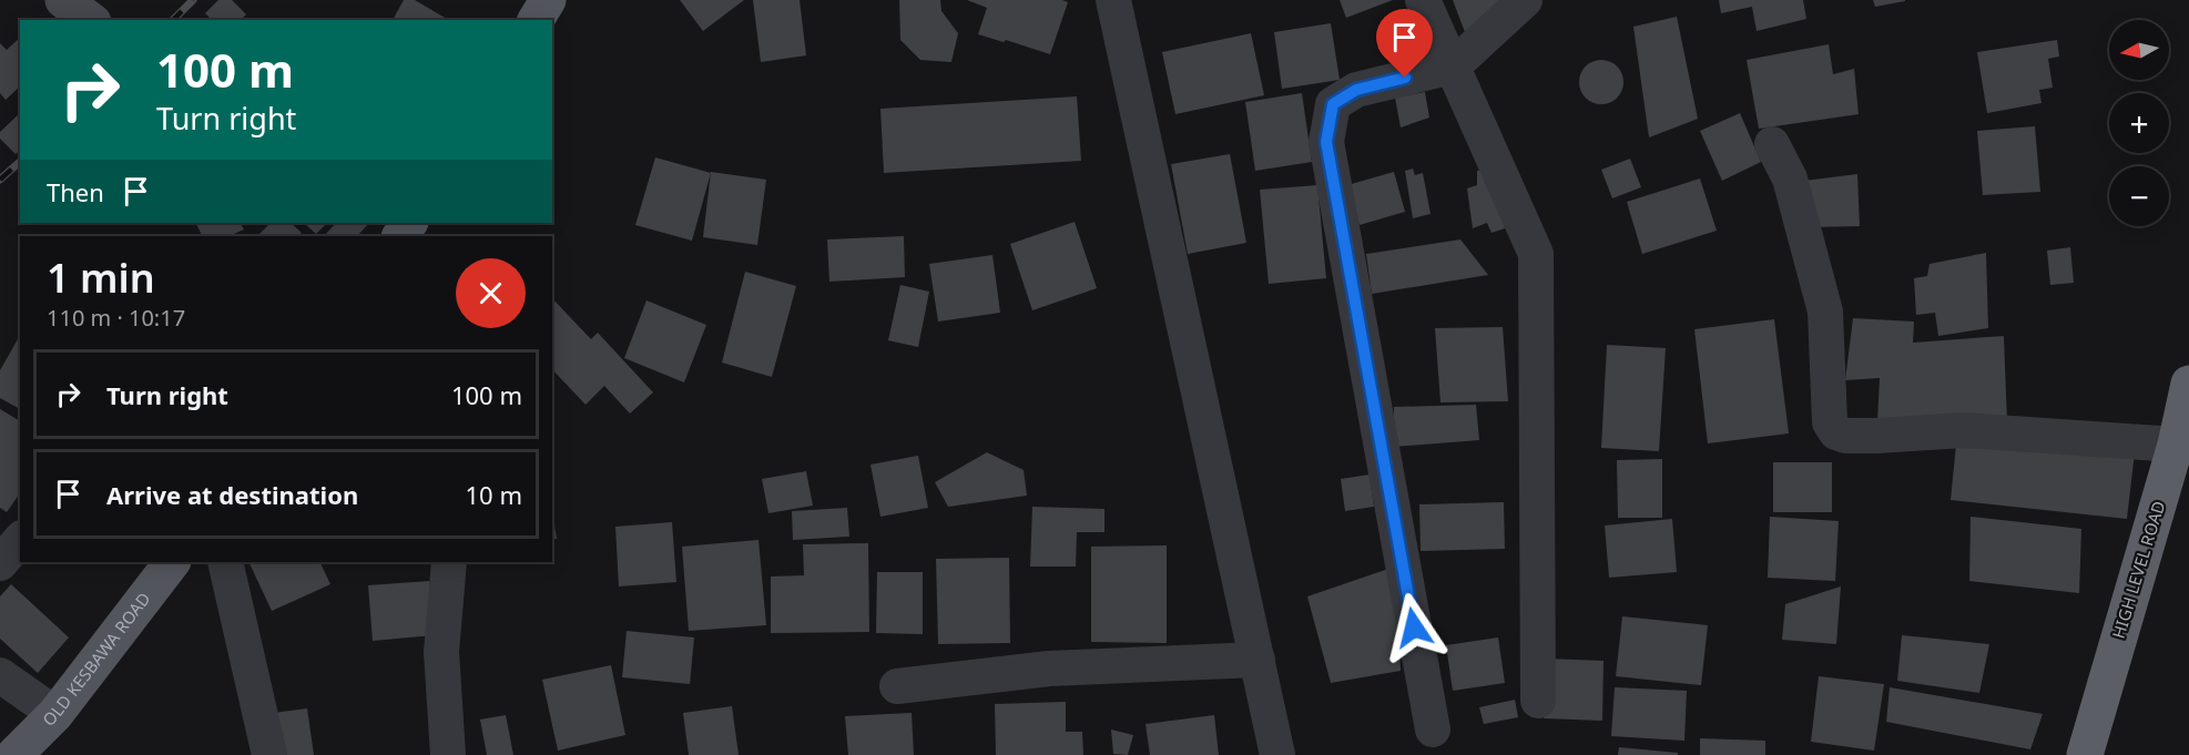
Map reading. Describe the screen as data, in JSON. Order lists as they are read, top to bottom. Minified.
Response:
{"streets":{"highway":["HIGH LEVEL ROAD"],"main road":["OLD KESBAWA ROAD"]},"north":"left","page":{"map_buttons":["+","−"],"turn":["100 m","Turn right"],"then":"Then","heading":["1 min","110 m · 10:17"],"list":[{"name":"Turn right","value":"100 m"},{"name":"Arrive at destination","value":"10 m"}]}}
